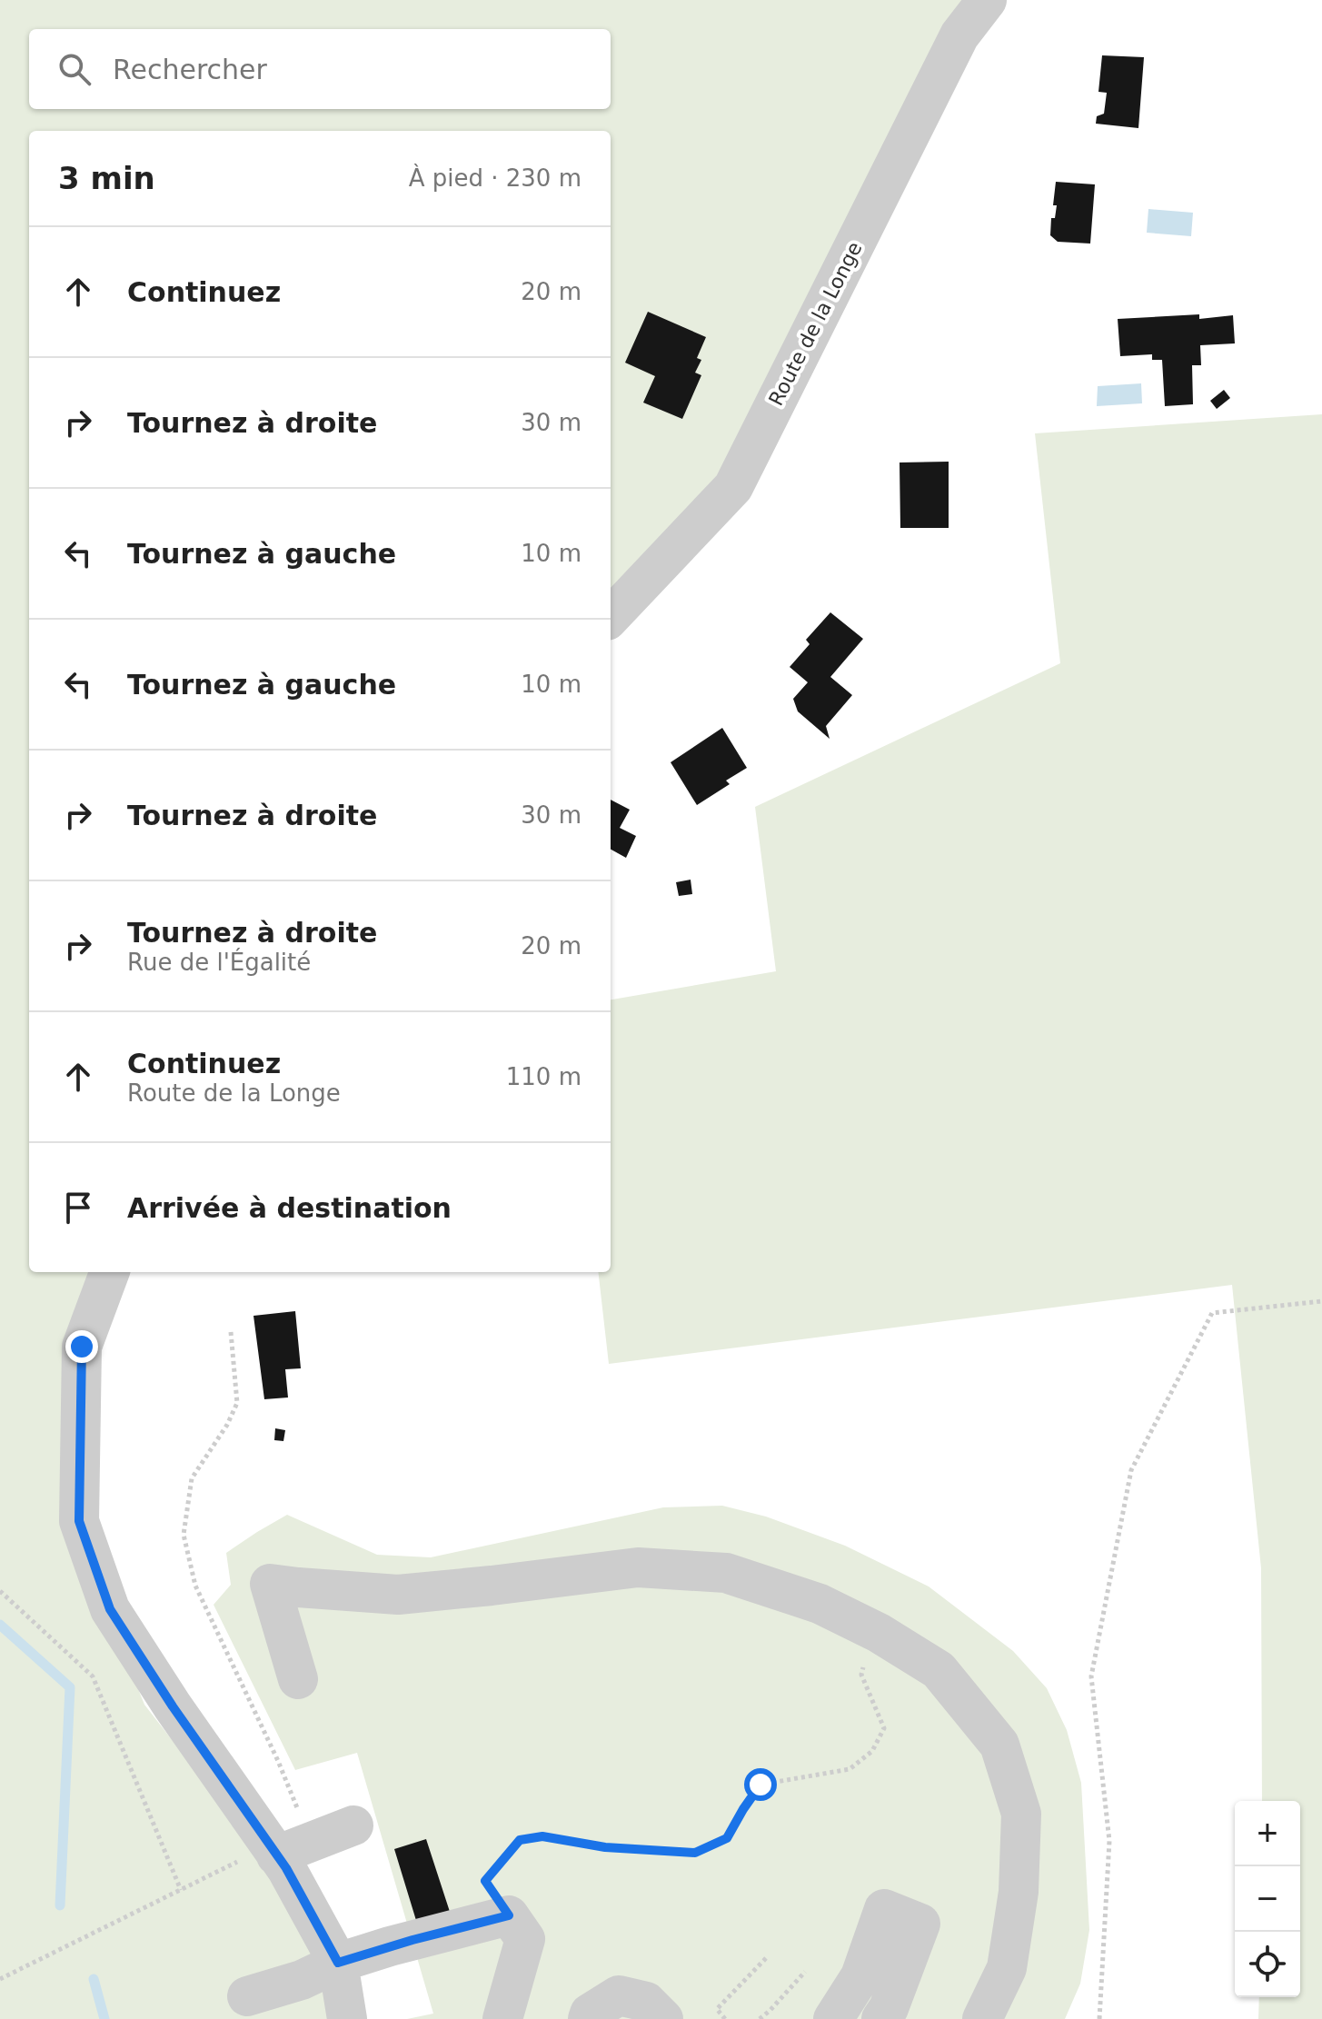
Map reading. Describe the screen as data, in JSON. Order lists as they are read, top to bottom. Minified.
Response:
{"streets":{"street":["Route de la Longe"]},"page":{"search":"Rechercher","heading":["3 min","À pied · 230 m"],"list":[["Continuez","20 m"],["Tournez à droite","30 m"],["Tournez à gauche","10 m"],["Tournez à gauche","10 m"],["Tournez à droite","30 m"],["Tournez à droite","Rue de l'Égalité","20 m"],["Continuez","Route de la Longe","110 m"],"Arrivée à destination"],"map_buttons":["+","−"]}}
